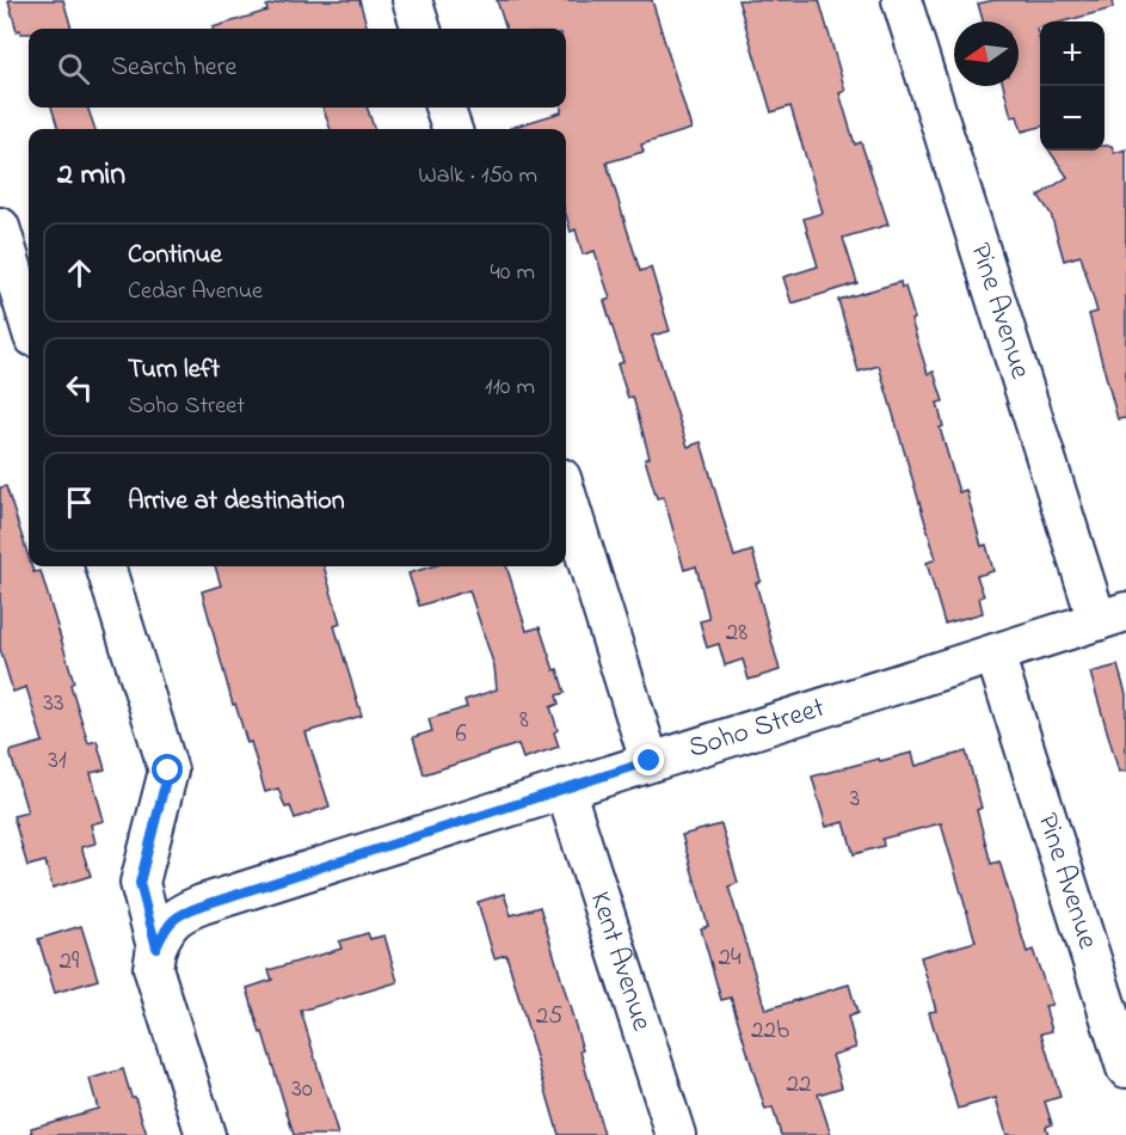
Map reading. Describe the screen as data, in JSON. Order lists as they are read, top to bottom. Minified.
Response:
{"streets":{"street":["Pine Avenue","Soho Street","Kent Avenue"]},"crossings":[["Pine Avenue","Soho Street"],["Soho Street","Kent Avenue"]],"house_numbers":["28","33","8","6","31","3","24","29","25","22b","22","30"],"north":"left","page":{"map_buttons":["+","−"],"search":"Search here","heading":["2 min","Walk · 150 m"],"list":[["Continue","Cedar Avenue","40 m"],["Turn left","Soho Street","110 m"],"Arrive at destination"]}}
